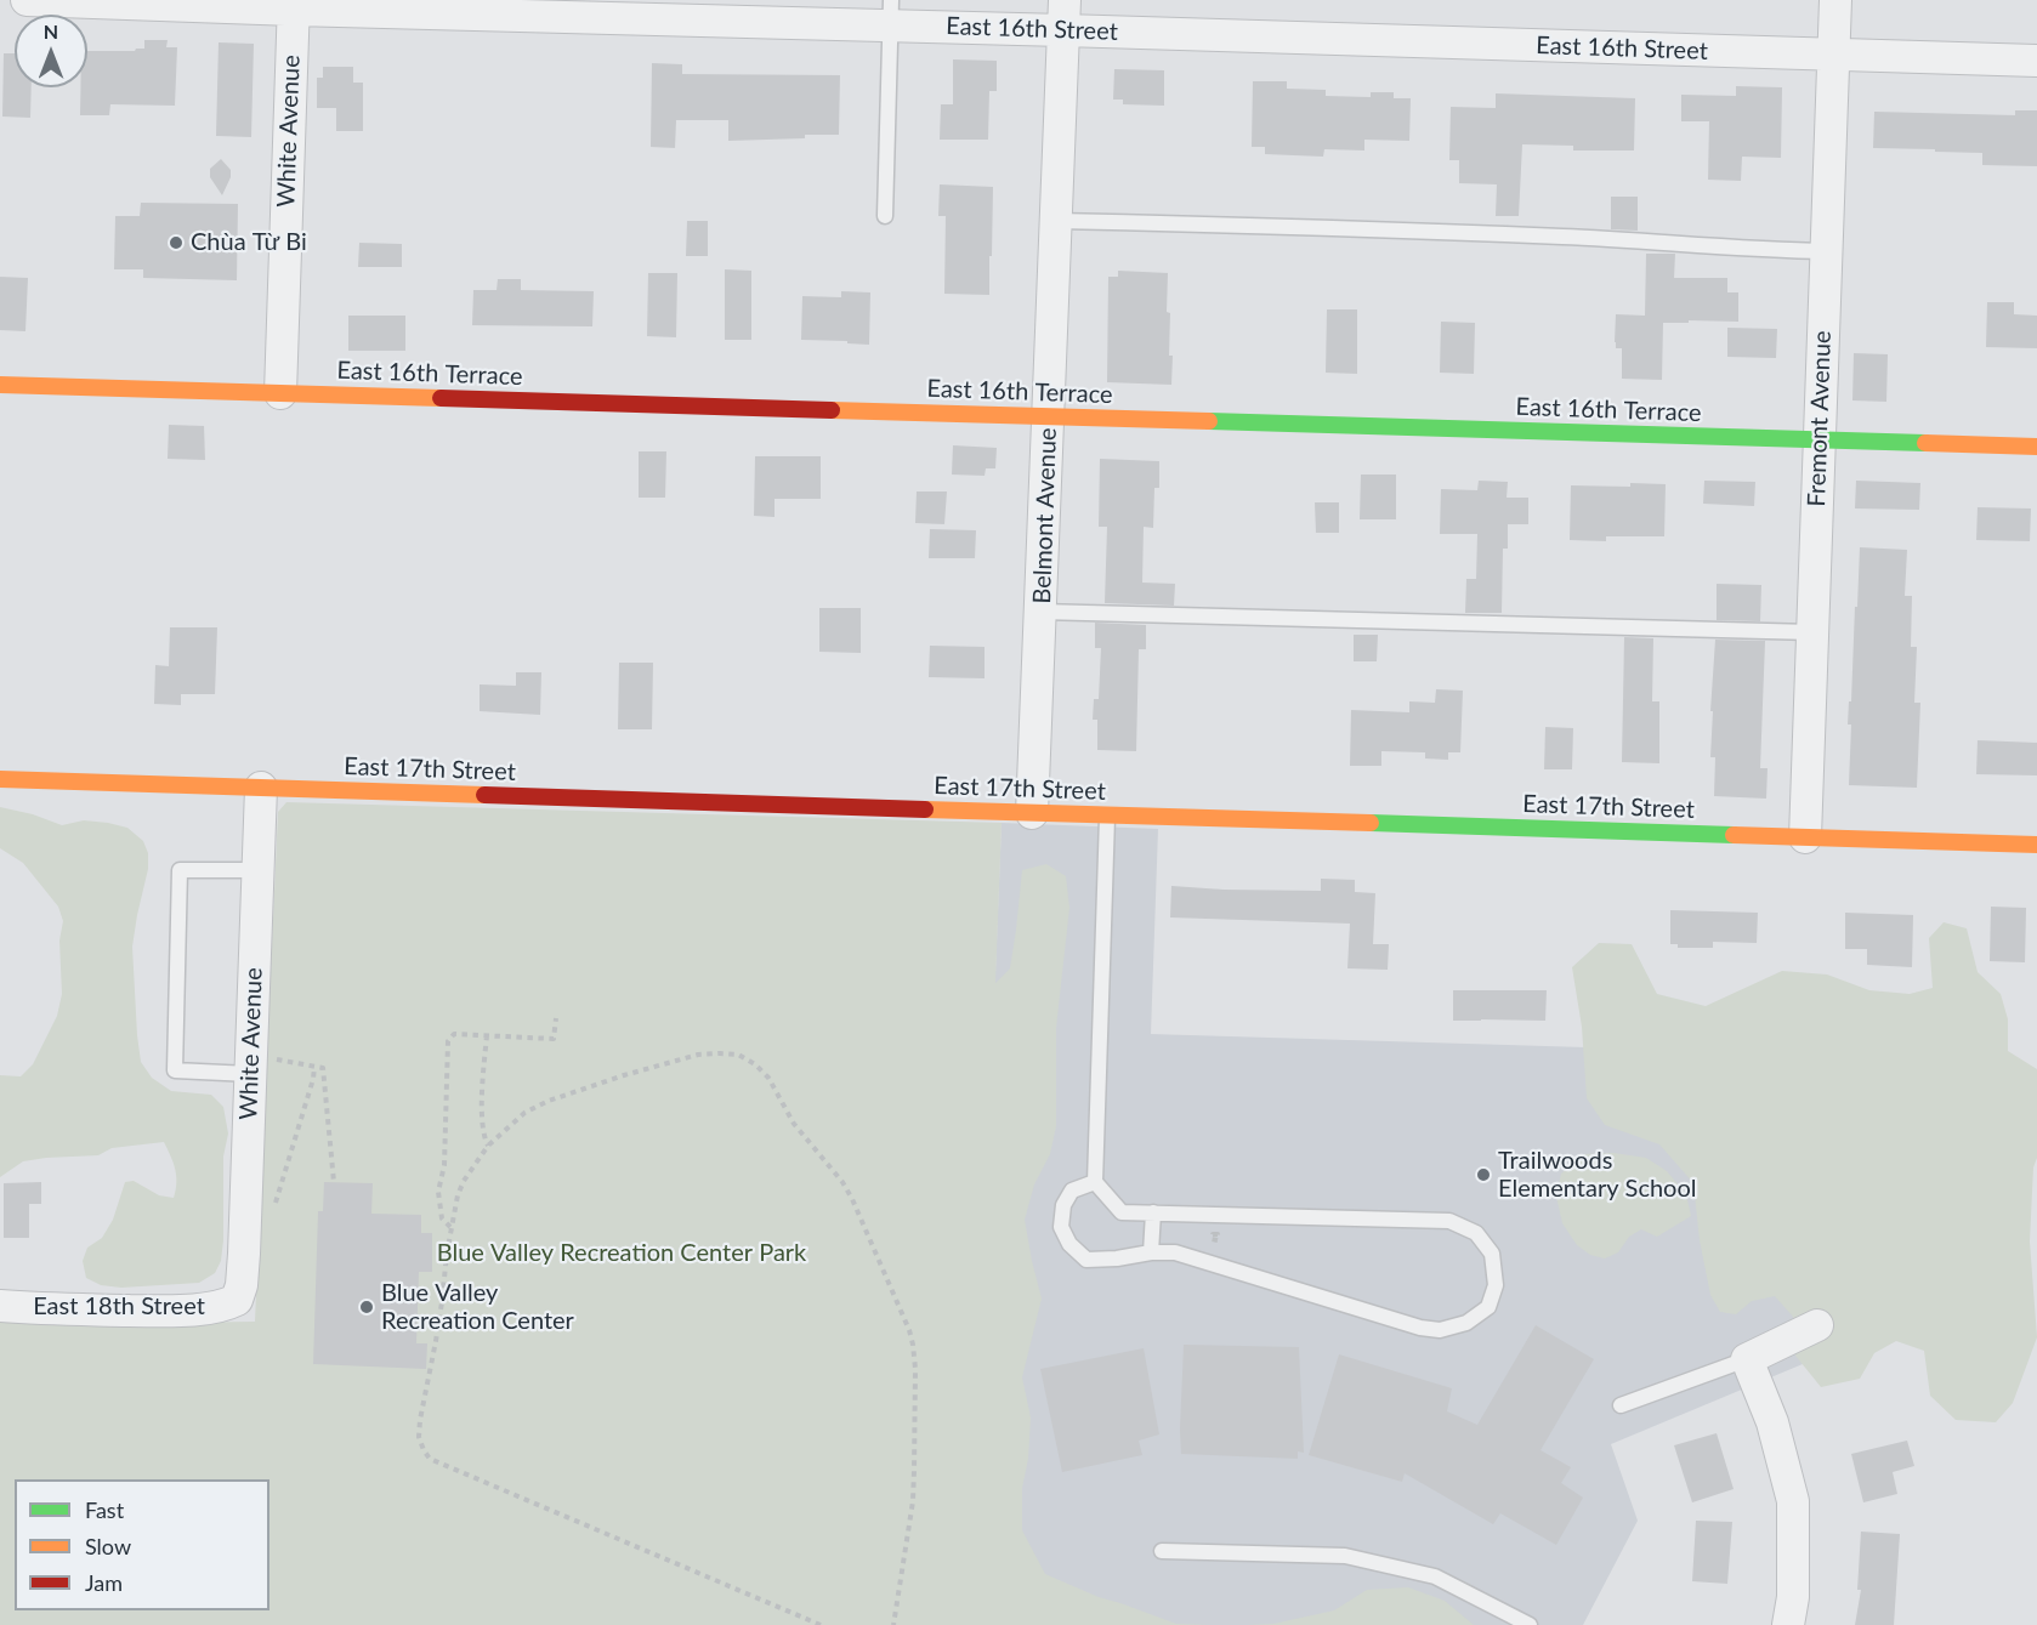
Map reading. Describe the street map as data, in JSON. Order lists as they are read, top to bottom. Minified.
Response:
{"streets":{"street":["East 16th Street","White Avenue","East 16th Terrace","Fremont Avenue","Belmont Avenue","East 17th Street","East 18th Street"]},"crossings":[["East 16th Street","White Avenue"],["East 16th Street","Fremont Avenue"],["East 16th Street","Belmont Avenue"],["White Avenue","East 16th Terrace"],["White Avenue","East 17th Street"],["White Avenue","East 18th Street"],["East 16th Terrace","Fremont Avenue"],["East 16th Terrace","Belmont Avenue"],["Fremont Avenue","East 17th Street"],["Belmont Avenue","East 17th Street"]],"parks":["Blue Valley Recreation Center Park"],"places":["Chùa Từ Bi","Trailwoods Elementary School","Blue Valley Recreation Center"],"legend":["Fast","Slow","Jam"],"north":"top"}
